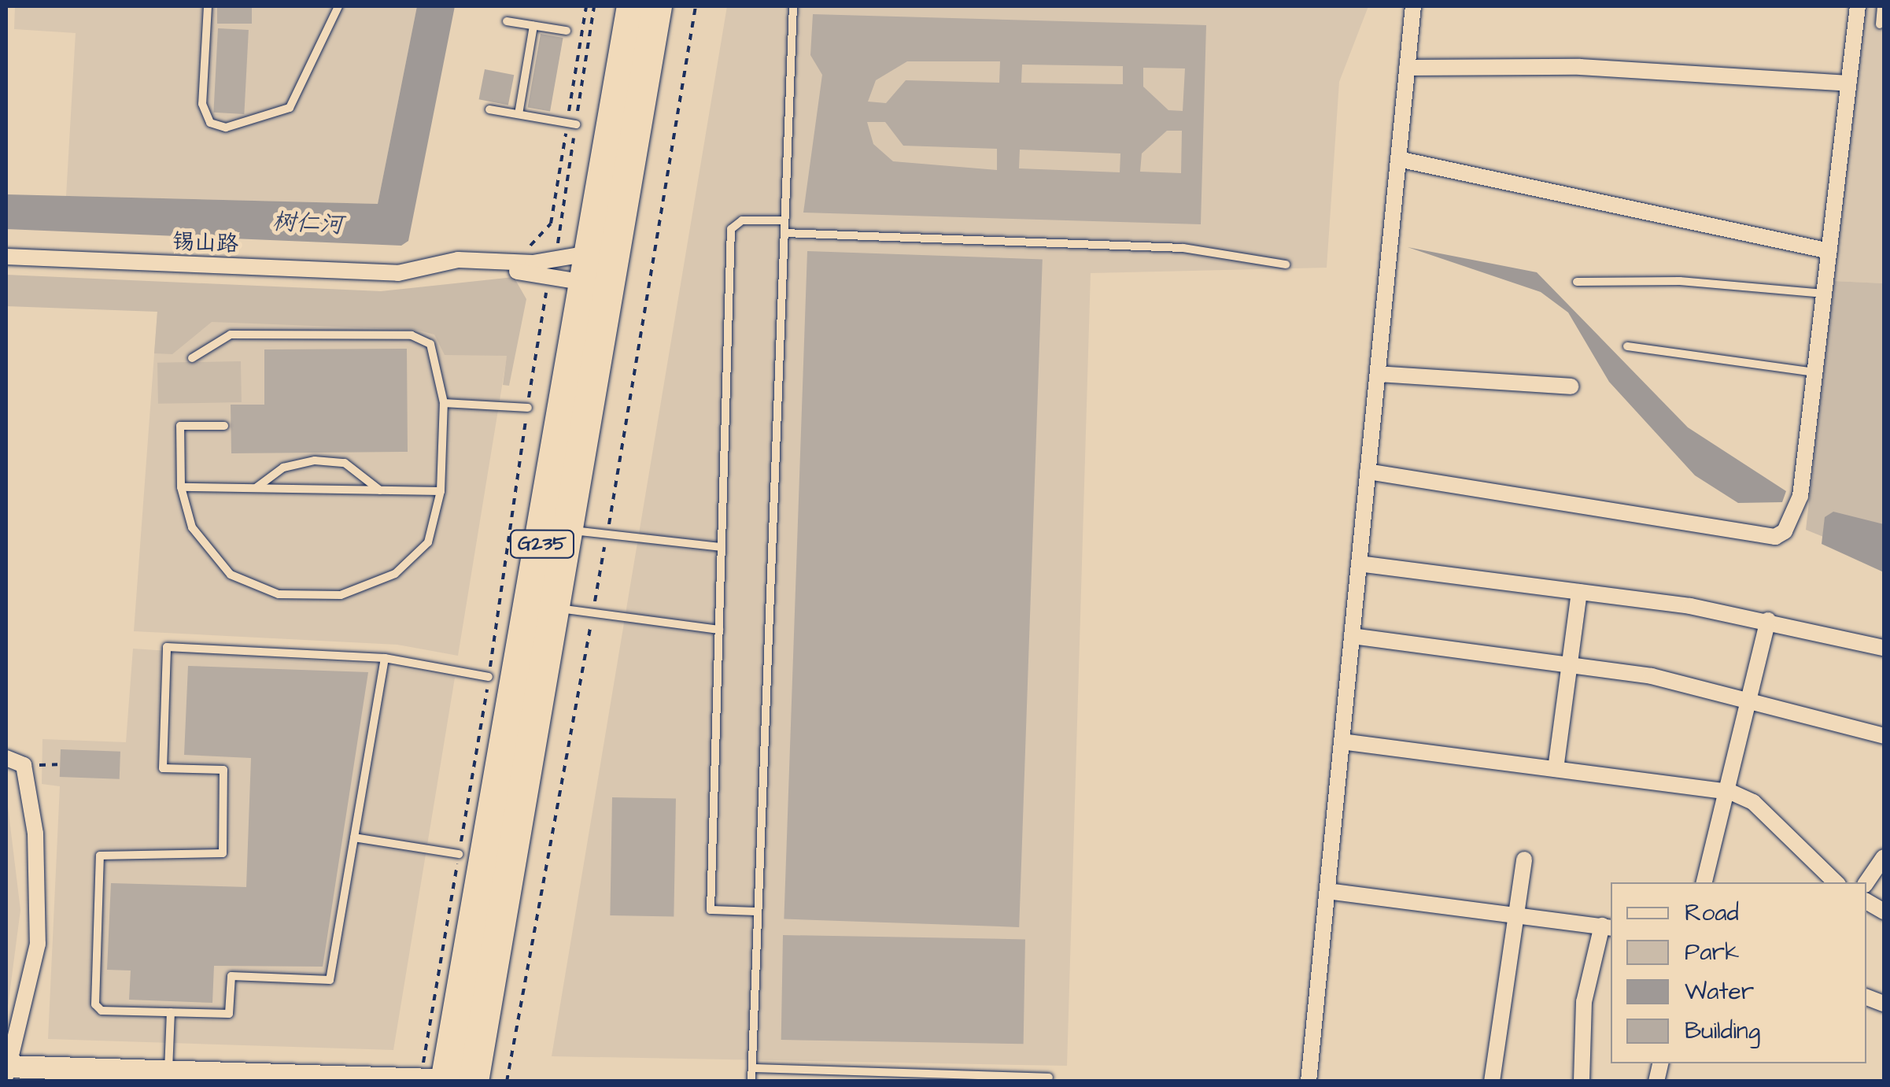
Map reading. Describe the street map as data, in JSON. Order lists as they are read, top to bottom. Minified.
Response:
{"streets":{"highway":["G235"],"street":["锡山路"]},"crossings":[["锡山路","G235"]],"water":["树仁河"],"legend":["Road","Park","Water","Building"]}
